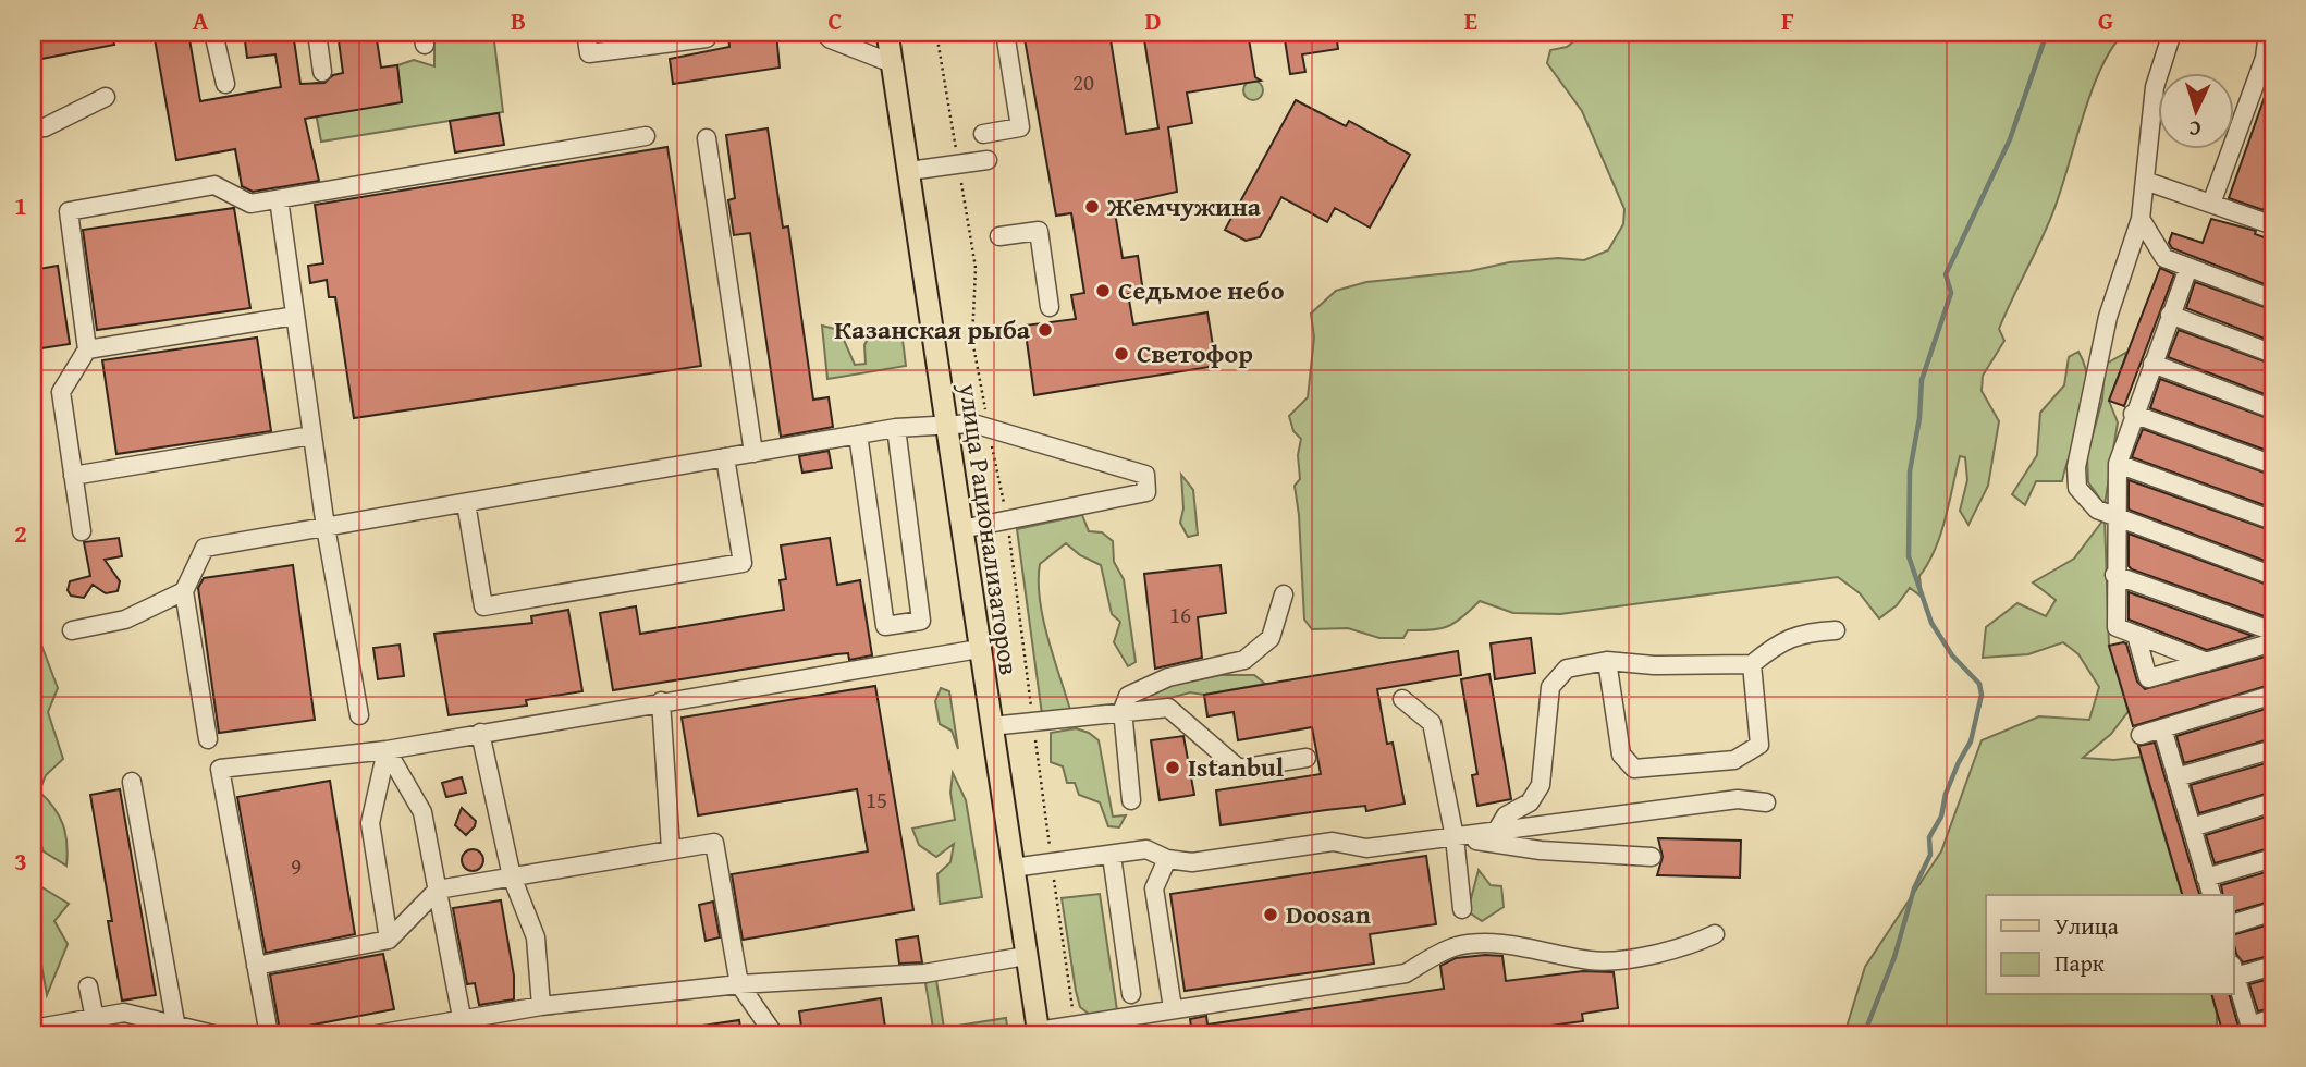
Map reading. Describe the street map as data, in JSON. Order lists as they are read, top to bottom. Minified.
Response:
{"streets":{"main road":["улица Рационализаторов"]},"places":["Жемчужина","Седьмое небо","Казанская рыба","Светофор","Istanbul","Doosan"],"house_numbers":["20","16","15","9"],"legend":["Улица","Парк"],"north":"bottom","grid":{"columns":["A","B","C","D","E","F","G"],"rows":["1","2","3"]}}
